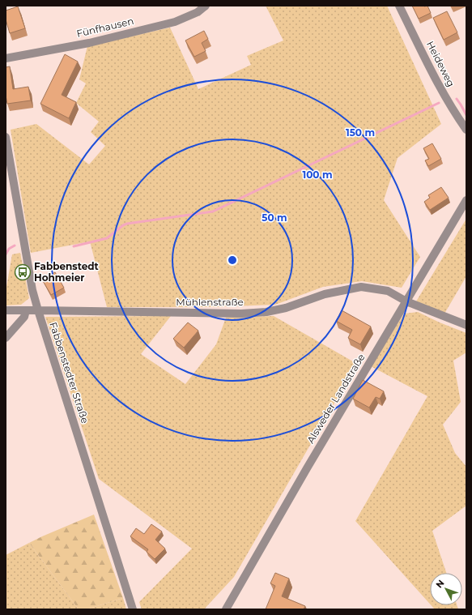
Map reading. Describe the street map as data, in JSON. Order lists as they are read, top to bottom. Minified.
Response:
{"streets":{"street":["Fünfhausen","Heideweg","Mühlenstraße","Fabbenstedter Straße","Alsweder Landstraße"]},"crossings":[["Mühlenstraße","Fabbenstedter Straße"],["Mühlenstraße","Alsweder Landstraße"]],"places":{"bus stop":["Fabbenstedt Hohmeier"]},"north":"top left","rings":["150 m","100 m","50 m"]}
